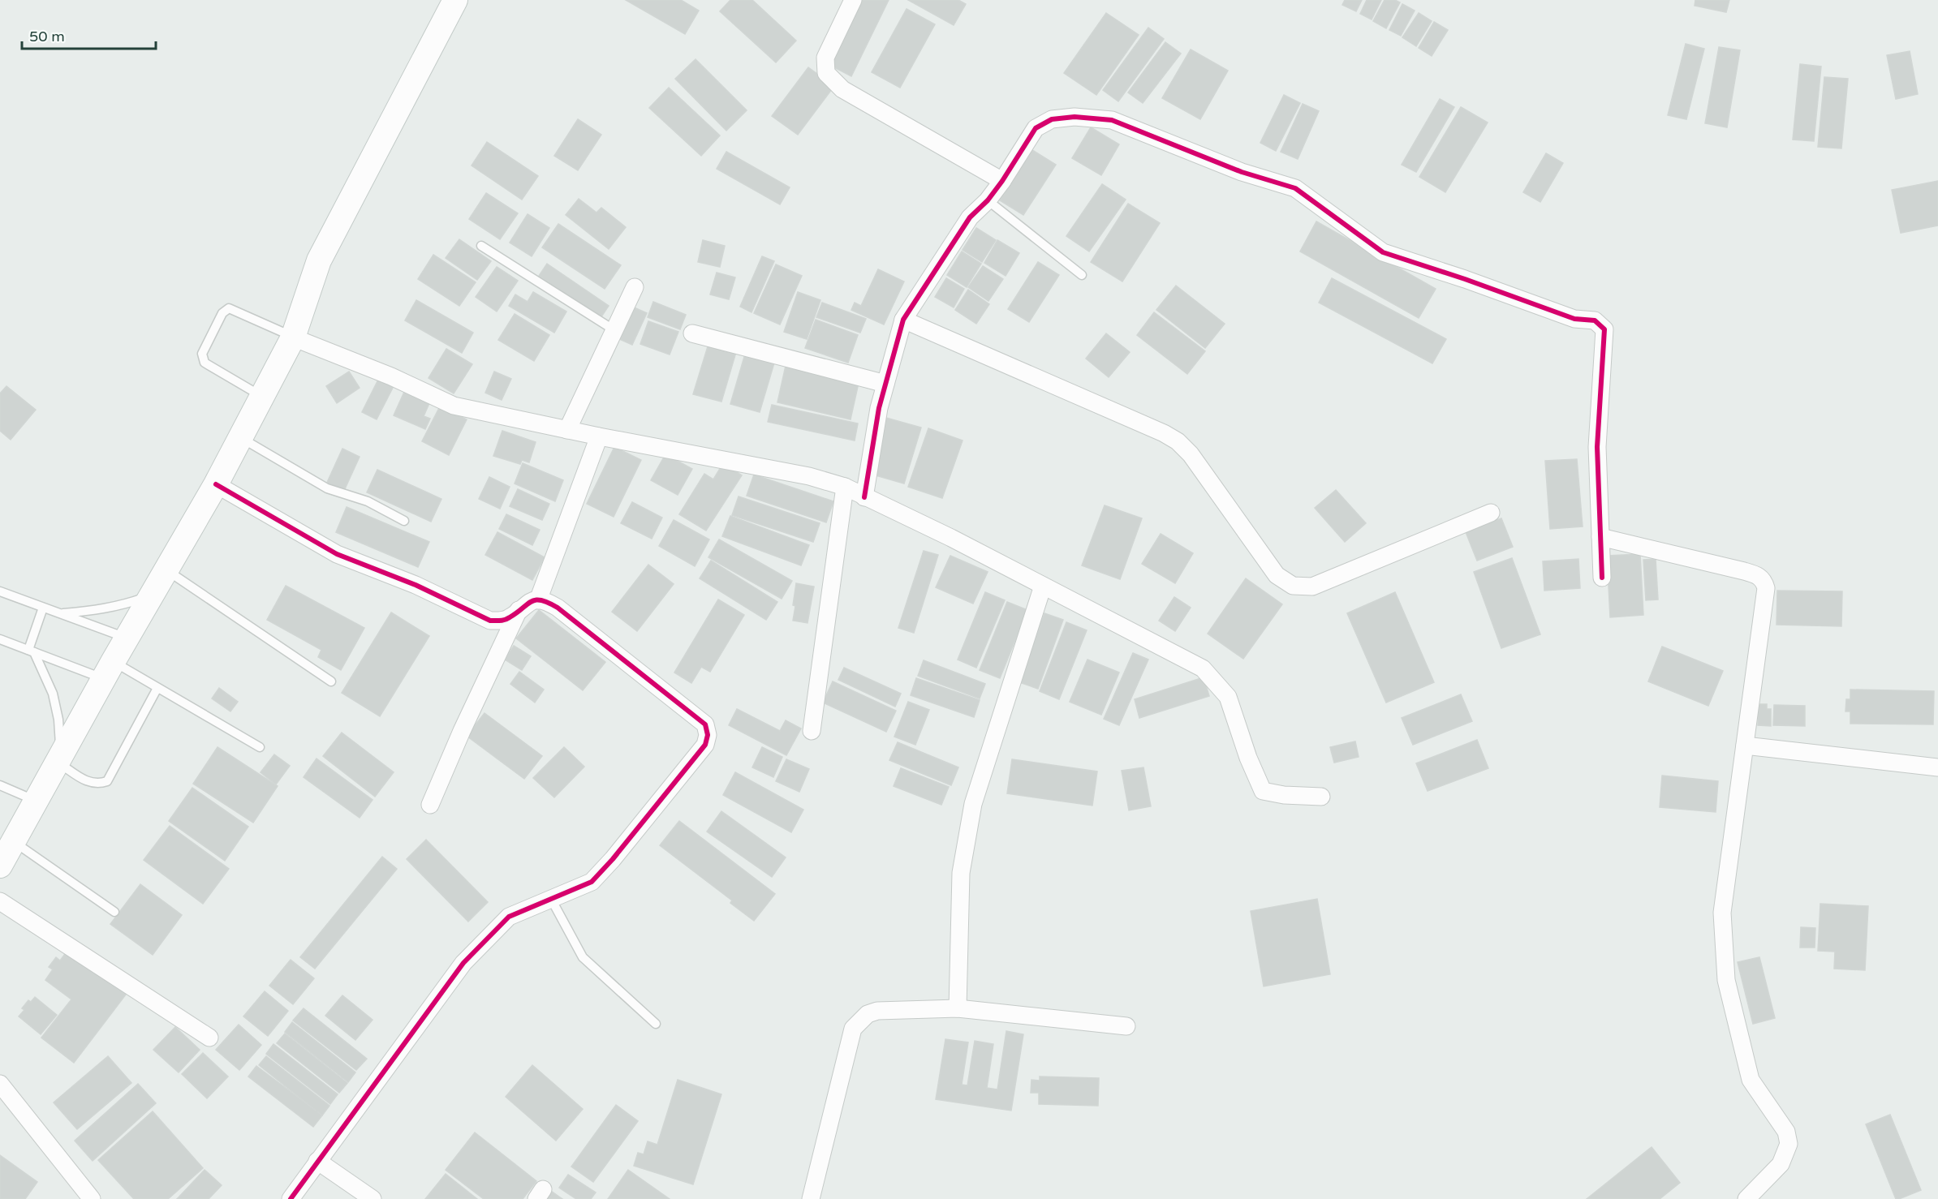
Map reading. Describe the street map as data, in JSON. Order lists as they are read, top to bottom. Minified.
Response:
{"scale_bar":"50 m"}
